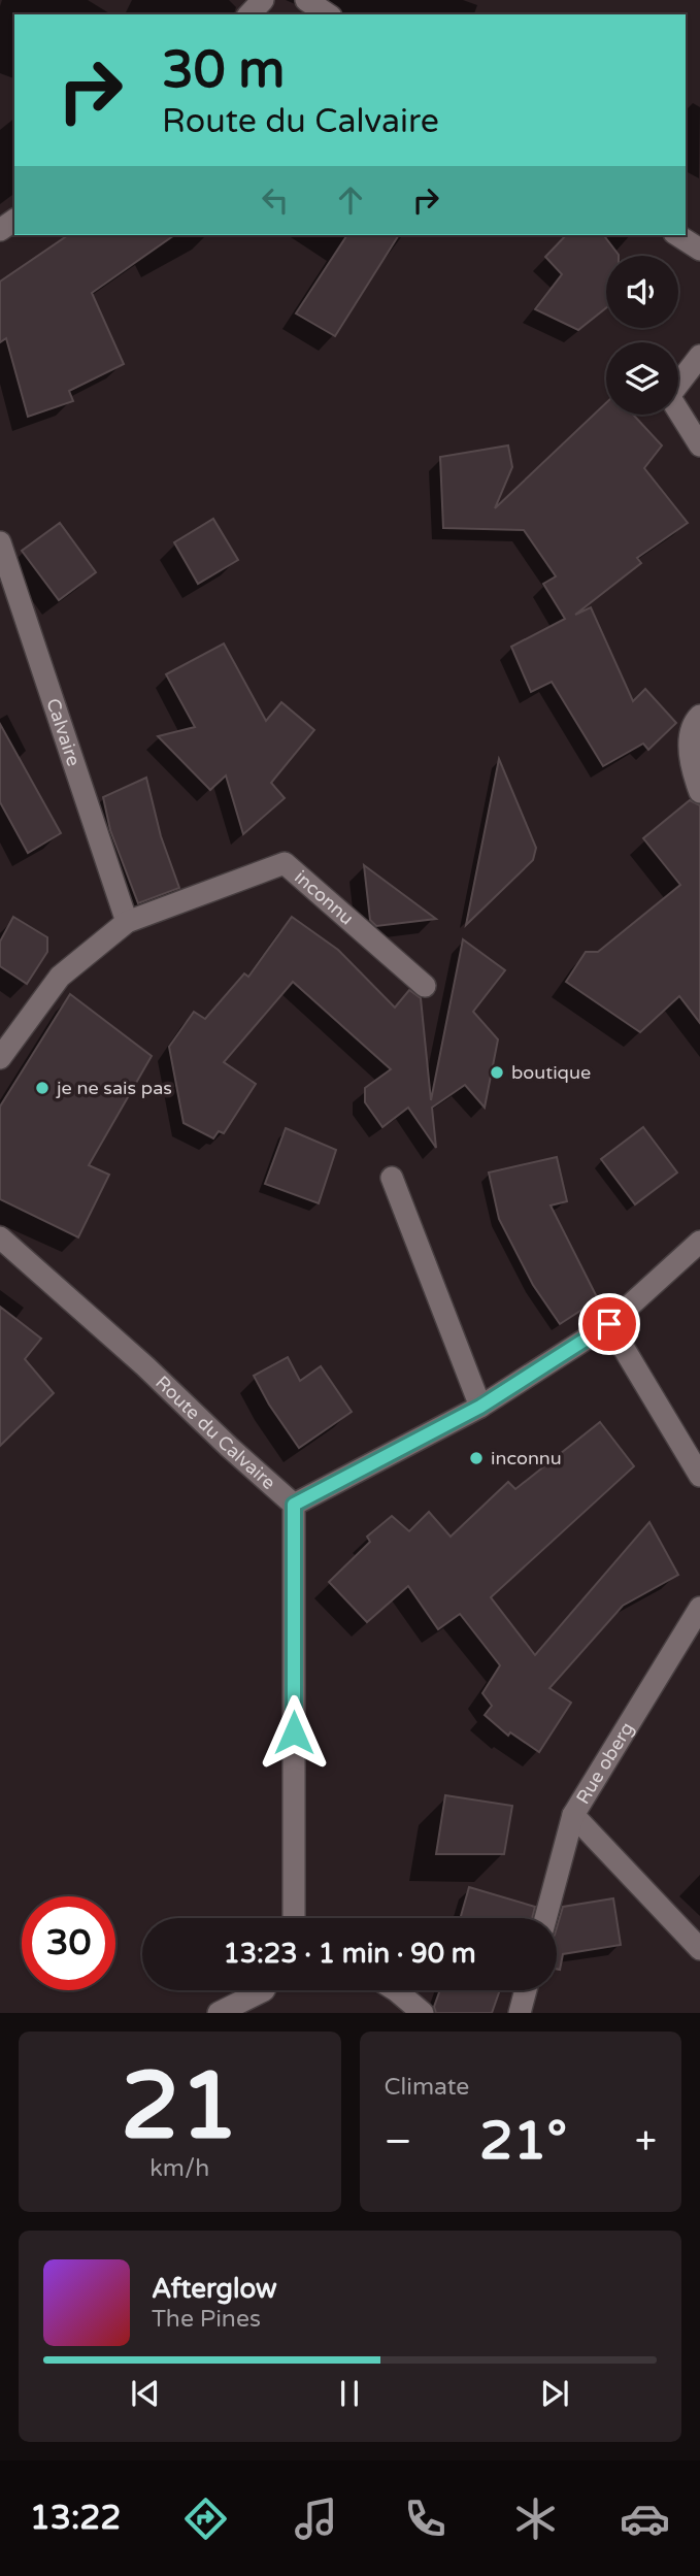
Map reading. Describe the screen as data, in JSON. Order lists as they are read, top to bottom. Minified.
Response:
{"streets":{"street":["Calvaire","inconnu","Route du Calvaire","Rue oberg"]},"crossings":[["Calvaire","inconnu"]],"places":["boutique","je ne sais pas","inconnu"],"page":{"turn":["30 m","Route du Calvaire"],"limit":"30","trip":"13:23 · 1 min · 90 m","tile":[["21","km/h"],"Climate"],"heat":["−","21°","+"],"song":["Afterglow","The Pines"],"tabs":"13:22"}}
